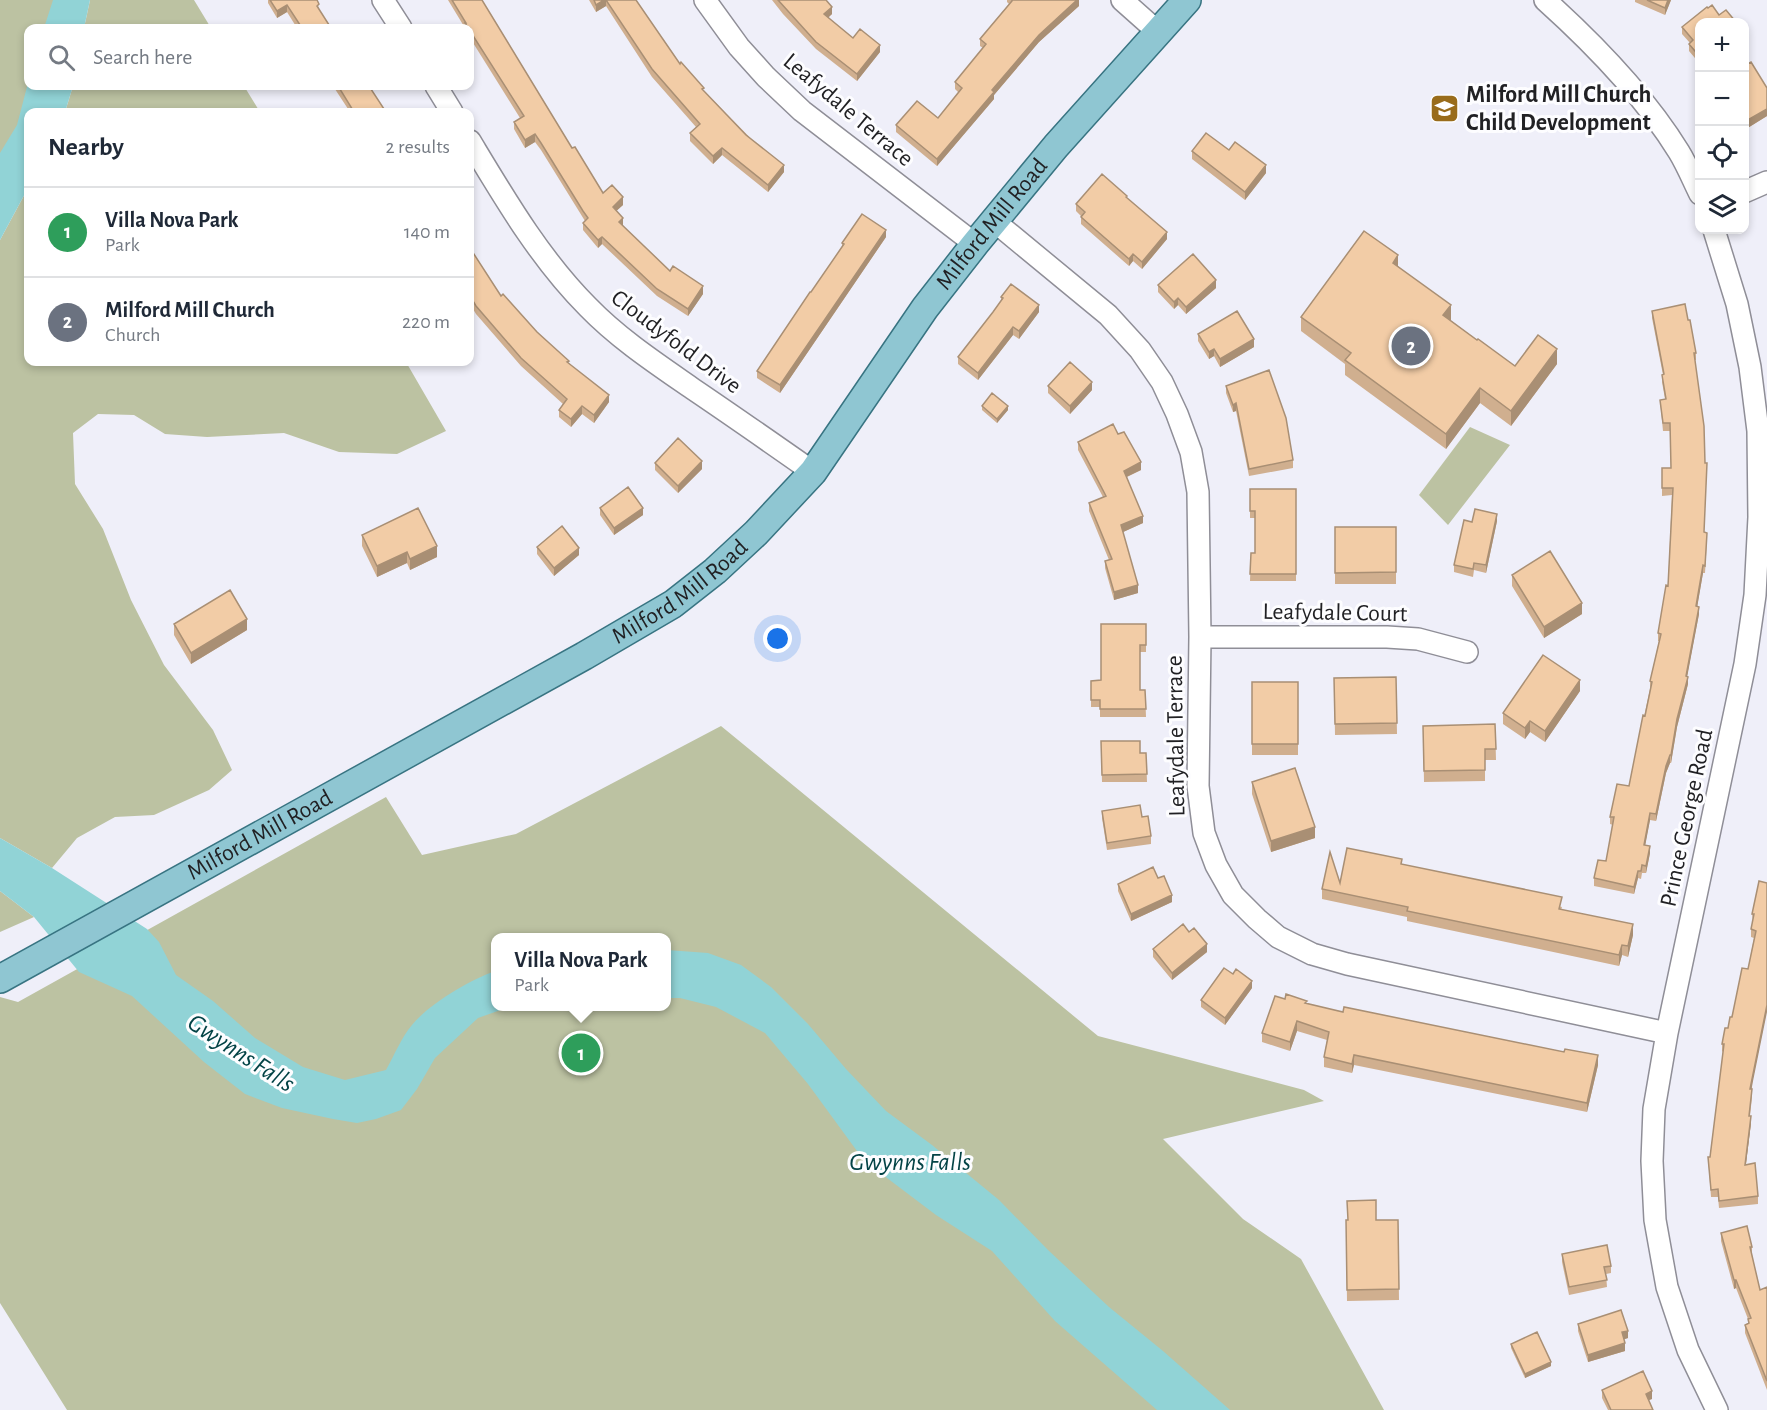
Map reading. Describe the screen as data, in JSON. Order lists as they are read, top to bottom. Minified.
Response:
{"streets":{"main road":["Milford Mill Road"],"street":["Leafydale Terrace","Cloudyfold Drive","Leafydale Court","Prince George Road"]},"crossings":[["Leafydale Terrace","Milford Mill Road"],["Leafydale Terrace","Leafydale Court"],["Leafydale Terrace","Prince George Road"],["Milford Mill Road","Cloudyfold Drive"]],"water":["Gwynns Falls"],"places":{"school or university":["Milford Mill Church Child Development"]},"page":{"map_buttons":["+","−"],"search":"Search here","heading":["Nearby","2 results"],"list":[{"mark":"1","name":"Villa Nova Park","note":"Park","value":"140 m"},{"mark":"2","name":"Milford Mill Church","note":"Church","value":"220 m"}],"pins":["2","1"],"popup":["Villa Nova Park","Park"]}}
